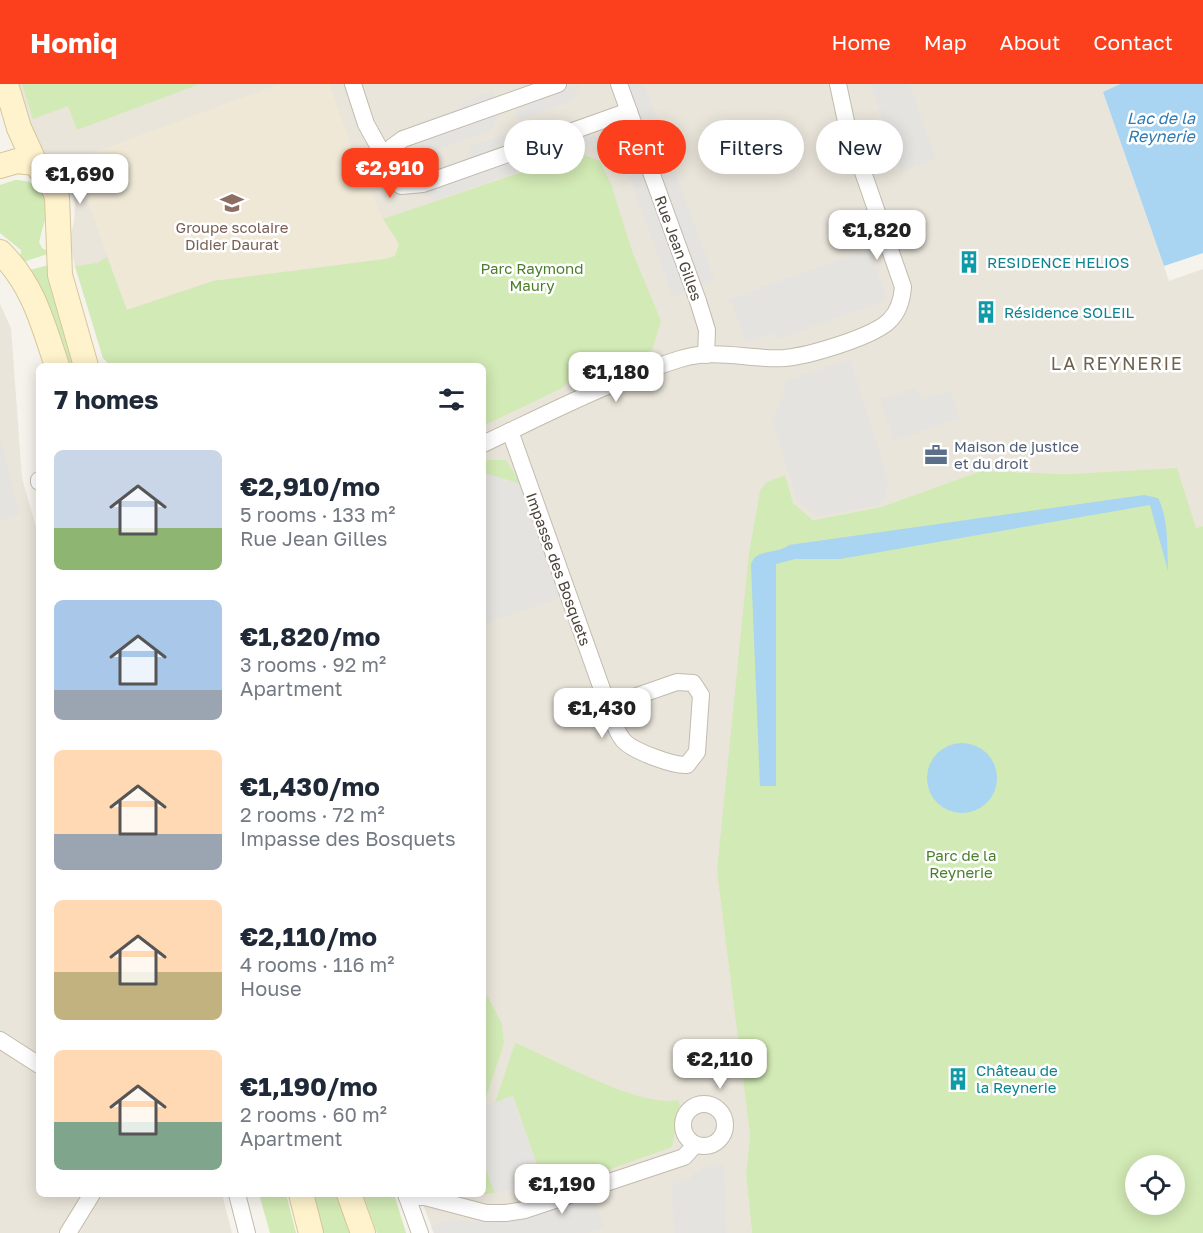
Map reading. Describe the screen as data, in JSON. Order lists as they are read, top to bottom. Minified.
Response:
{"streets":{"street":["Rue Jean Gilles","Impasse des Bosquets"]},"districts":["LA REYNERIE"],"water":["Lac de la Reynerie"],"parks":["Parc Raymond Maury","Parc de la Reynerie"],"places":{"school or university":["Groupe scolaire Didier Daurat"],"building":["RESIDENCE HELIOS","Résidence SOLEIL","Château de la Reynerie"],"office":["Maison de justice et du droit"]},"page":{"header":"Homiq","nav":["Home","Map","About","Contact"],"chip":["Buy","Rent","Filters","New"],"price":["€2,910","€1,690","€1,820","€1,180","€1,430","€2,110","€1,190"],"heading":"7 homes","list":[{"name":"€2,910/mo","note":"5 rooms · 133 m² · Rue Jean Gilles"},{"name":"€1,820/mo","note":"3 rooms · 92 m² · Apartment"},{"name":"€1,430/mo","note":"2 rooms · 72 m² · Impasse des Bosquets"},{"name":"€2,110/mo","note":"4 rooms · 116 m² · House"},{"name":"€1,190/mo","note":"2 rooms · 60 m² · Apartment"}]}}
